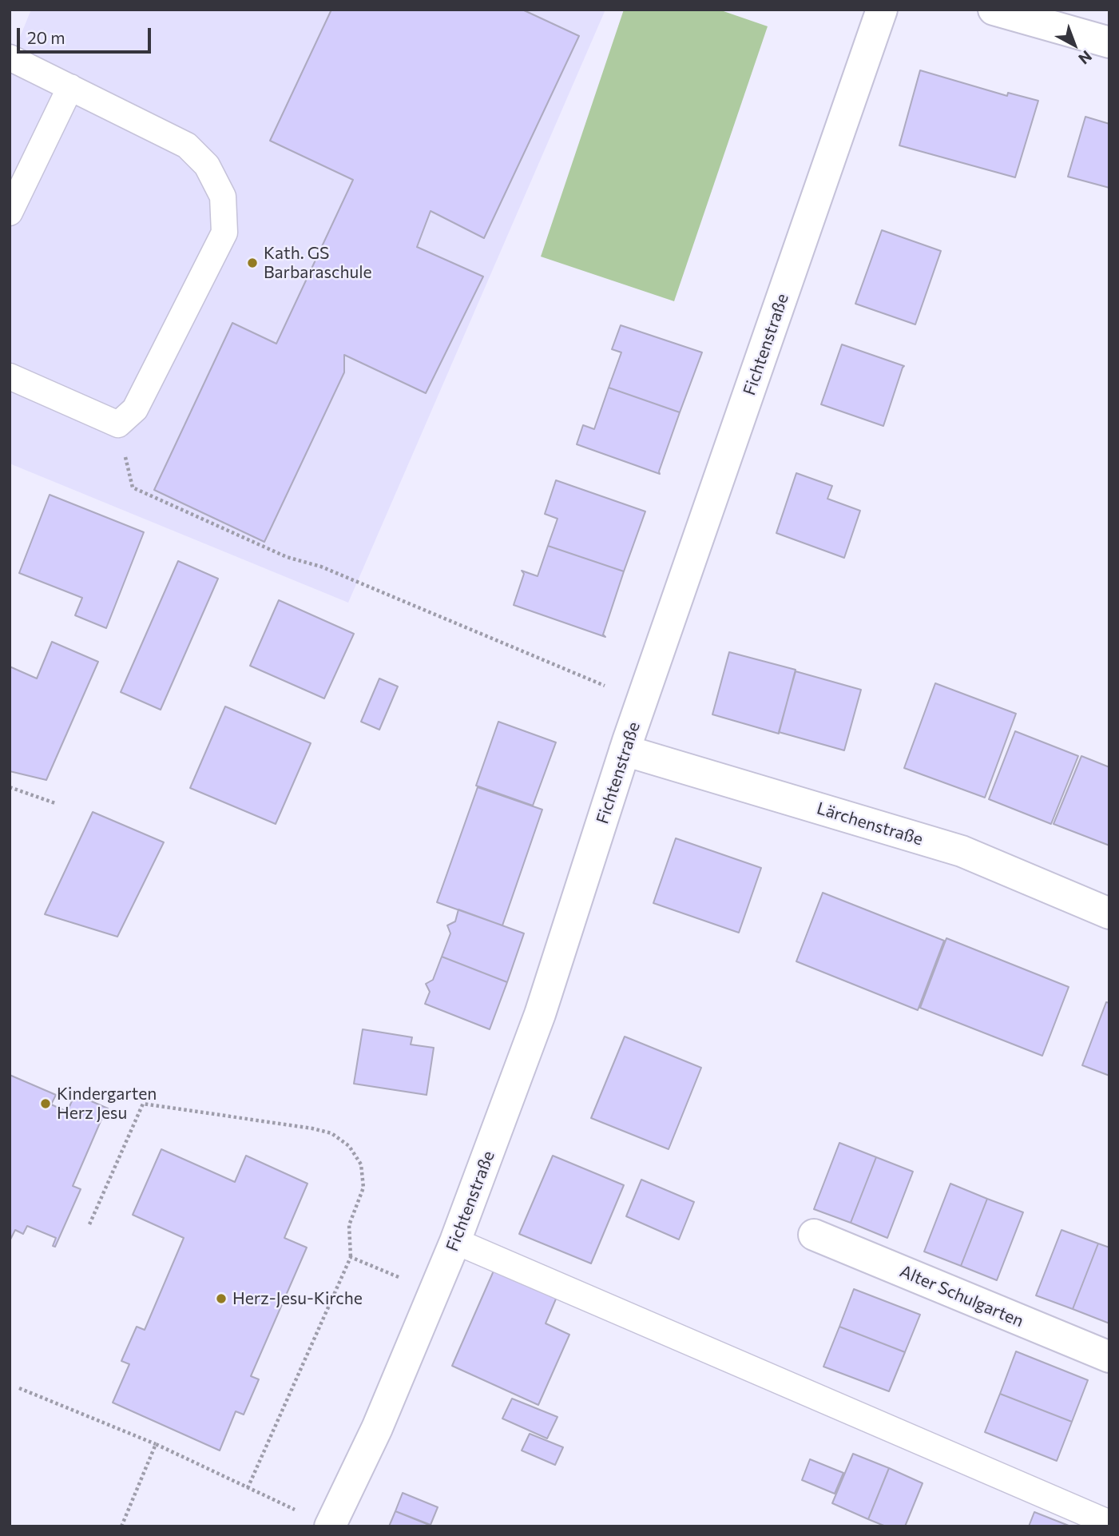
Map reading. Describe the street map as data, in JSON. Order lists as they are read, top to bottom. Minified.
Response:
{"streets":{"street":["Fichtenstraße","Lärchenstraße","Alter Schulgarten"]},"crossings":[["Fichtenstraße","Lärchenstraße"]],"places":["Kath. GS Barbaraschule","Kindergarten Herz Jesu","Herz-Jesu-Kirche"],"scale_bar":"20 m","north":"bottom right"}
